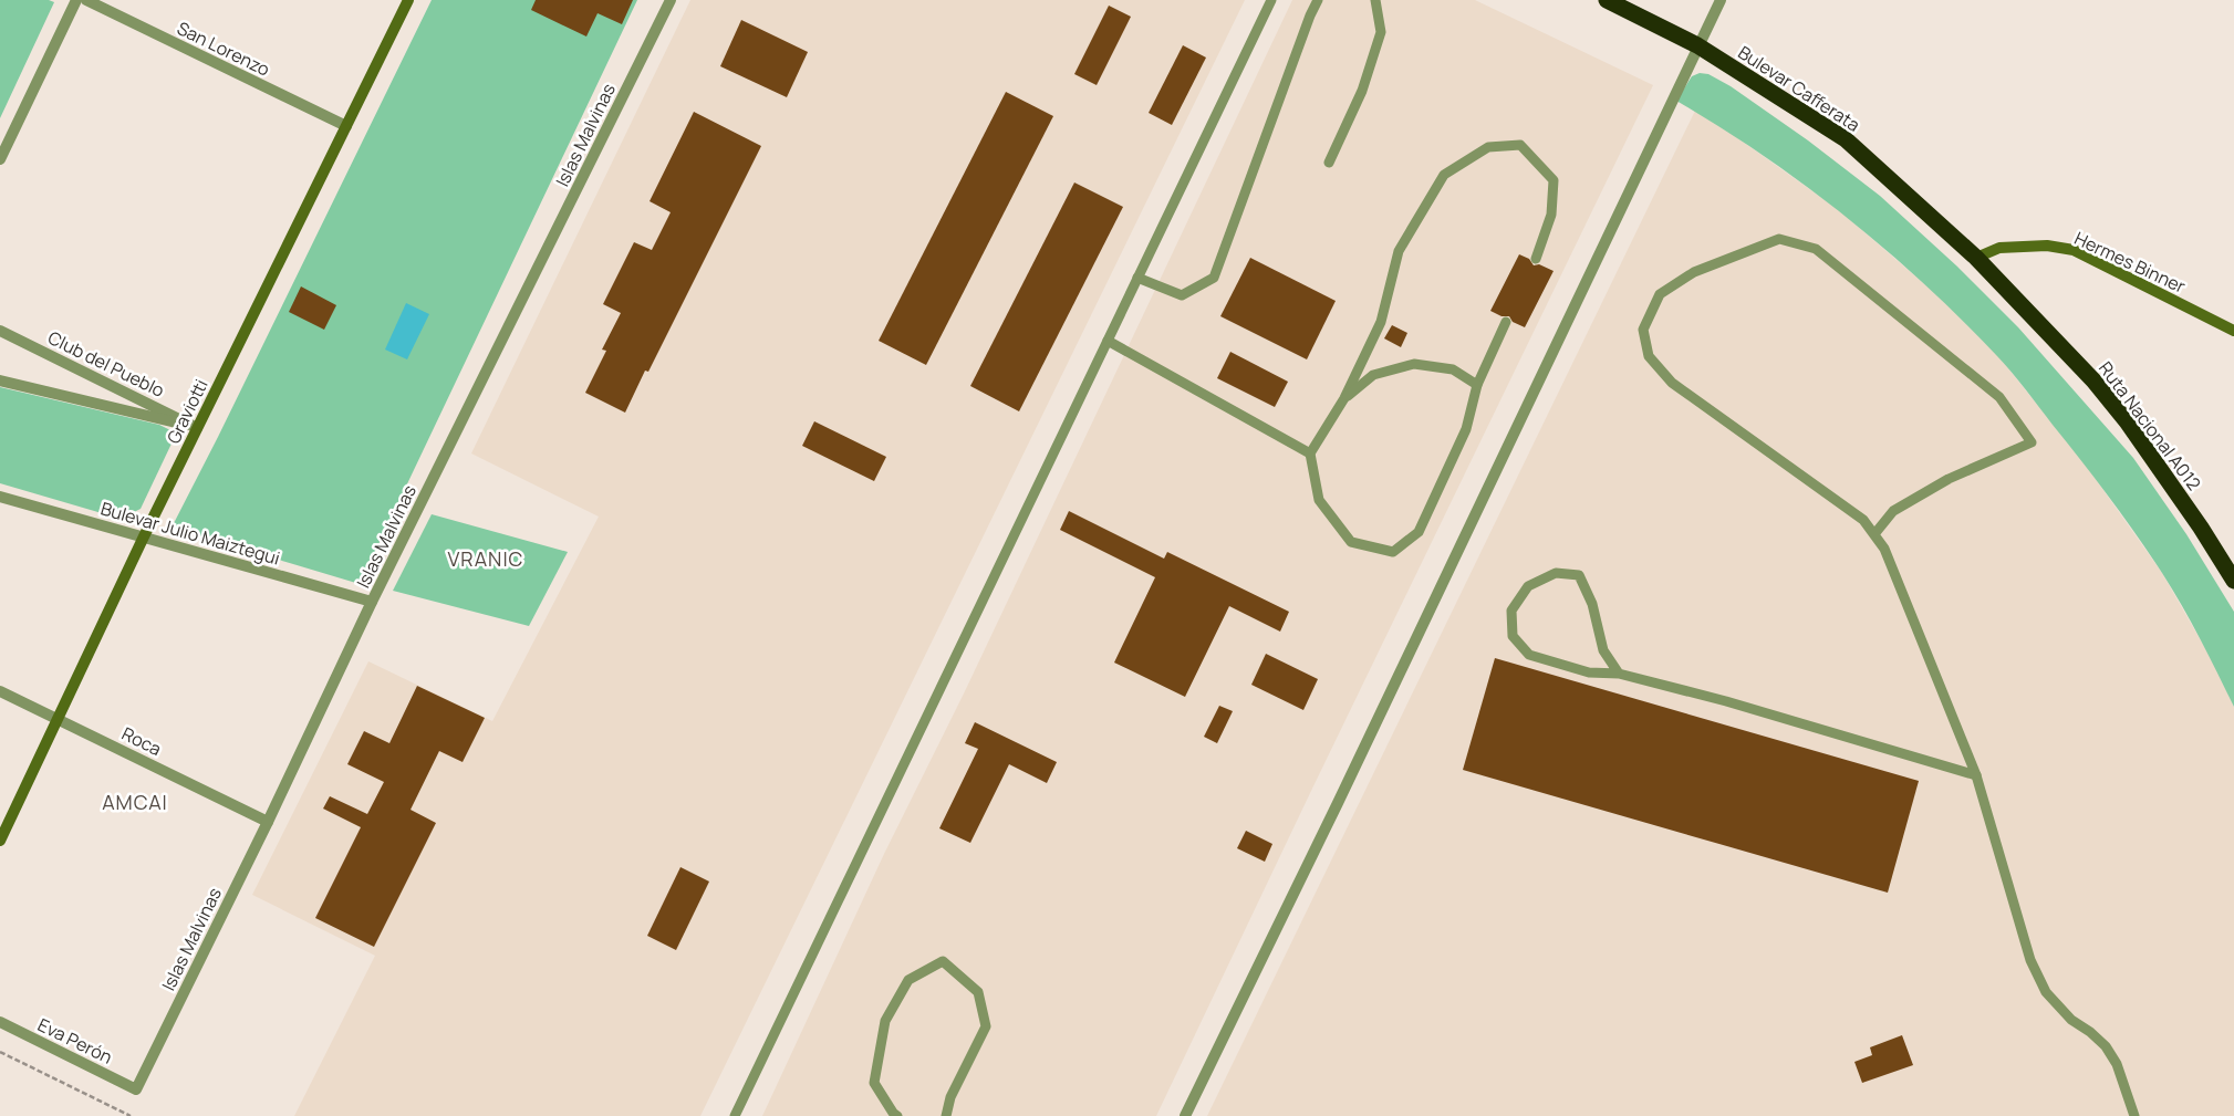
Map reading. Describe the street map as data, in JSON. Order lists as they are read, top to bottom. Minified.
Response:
{"streets":{"highway":["Bulevar Cafferata","Ruta Nacional A012"],"street":["San Lorenzo","Islas Malvinas","Hermes Binner","Club del Pueblo","Graviotti","Bulevar Julio Maiztegui","Roca","Eva Perón"]},"crossings":[["San Lorenzo","Graviotti"],["Bulevar Cafferata","Hermes Binner"],["Bulevar Cafferata","Ruta Nacional A012"],["Islas Malvinas","Bulevar Julio Maiztegui"],["Islas Malvinas","Roca"],["Islas Malvinas","Eva Perón"],["Hermes Binner","Ruta Nacional A012"],["Club del Pueblo","Graviotti"],["Graviotti","Bulevar Julio Maiztegui"],["Graviotti","Roca"]],"districts":["VRANIC","AMCAI"]}
